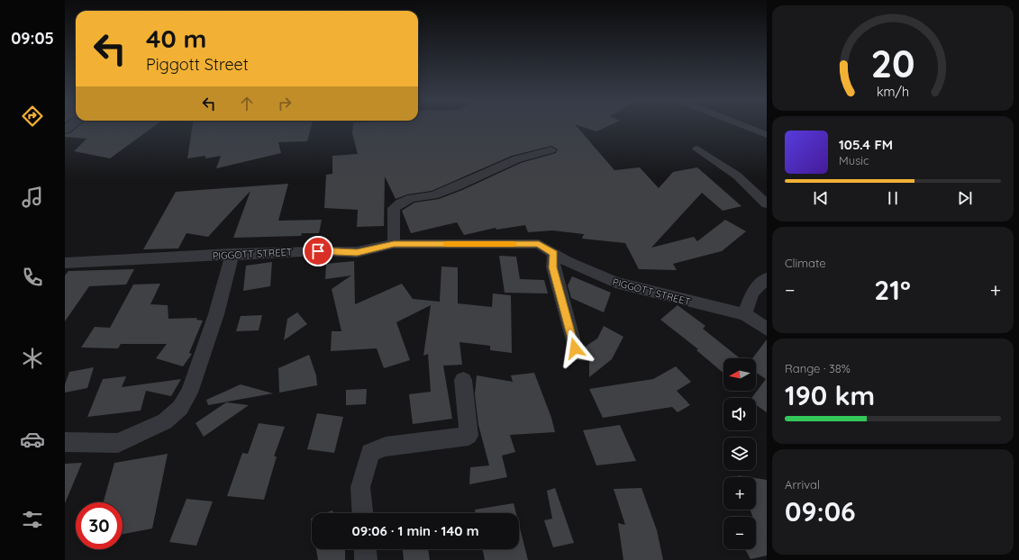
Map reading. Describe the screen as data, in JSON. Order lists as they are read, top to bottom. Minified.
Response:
{"streets":{"street":["PIGGOTT STREET"]},"north":"left","page":{"tabs":"09:05","turn":["40 m","Piggott Street"],"song":["105.4 FM","Music"],"tile":["Climate",["Range · 38%","190 km"],["Arrival","09:06"]],"heat":["−","21°","+"],"map_buttons":["+","−"],"limit":"30","trip":"09:06 · 1 min · 140 m","gauge":["20","km/h"]}}
